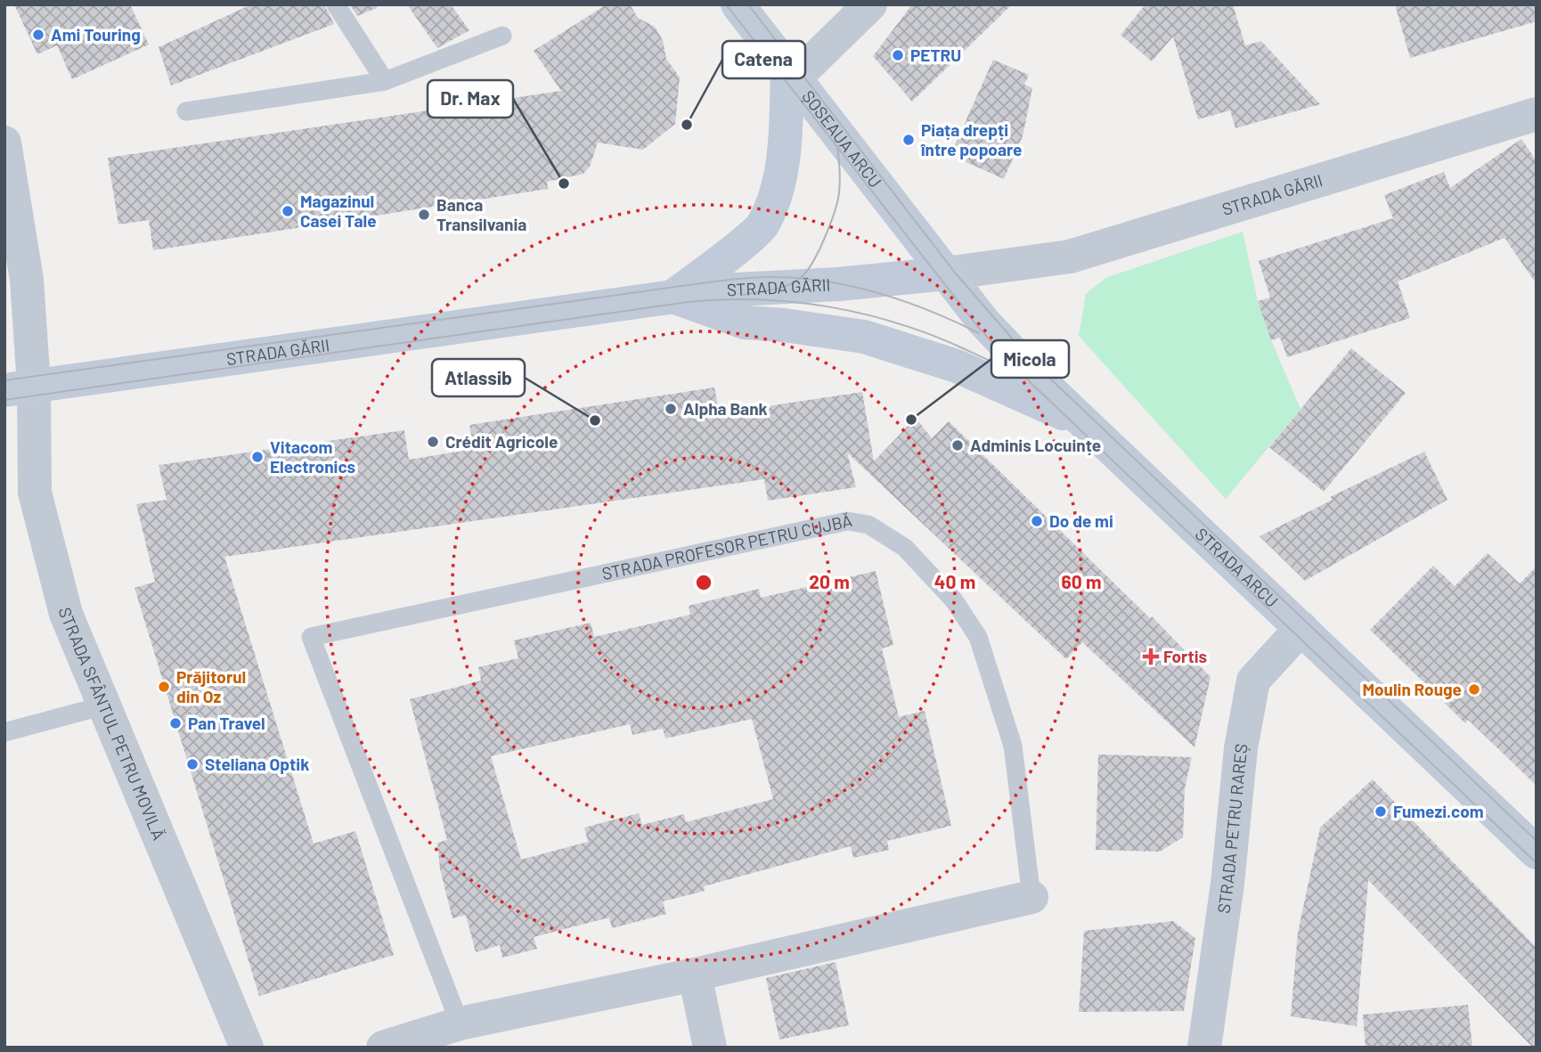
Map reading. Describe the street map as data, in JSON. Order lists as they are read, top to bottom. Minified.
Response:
{"streets":{"main road":["ȘOSEAUA ARCU","STRADA GĂRII","STRADA ARCU"],"street":["STRADA PROFESOR PETRU CUJBĂ","STRADA SFÂNTUL PETRU MOVILĂ","STRADA PETRU RAREȘ"]},"crossings":[["ȘOSEAUA ARCU","STRADA GĂRII"],["ȘOSEAUA ARCU","STRADA ARCU"],["STRADA GĂRII","STRADA ARCU"],["STRADA GĂRII","STRADA SFÂNTUL PETRU MOVILĂ"],["STRADA ARCU","STRADA PETRU RAREȘ"]],"places":{"other":["Ami Touring","PETRU","Catena","Piața drepți între popoare","Dr. Max","Magazinul Casei Tale","Banca Transilvania","Alpha Bank","Micola","Atlassib","Crédit Agricole","Adminis Locuințe","Vitacom Electronics","Do de mi","Prăjitorul din Oz","Moulin Rouge","Pan Travel","Steliana Optik","Fumezi.com"],"health":["Fortis"]},"rings":["20 m","40 m","60 m"]}
